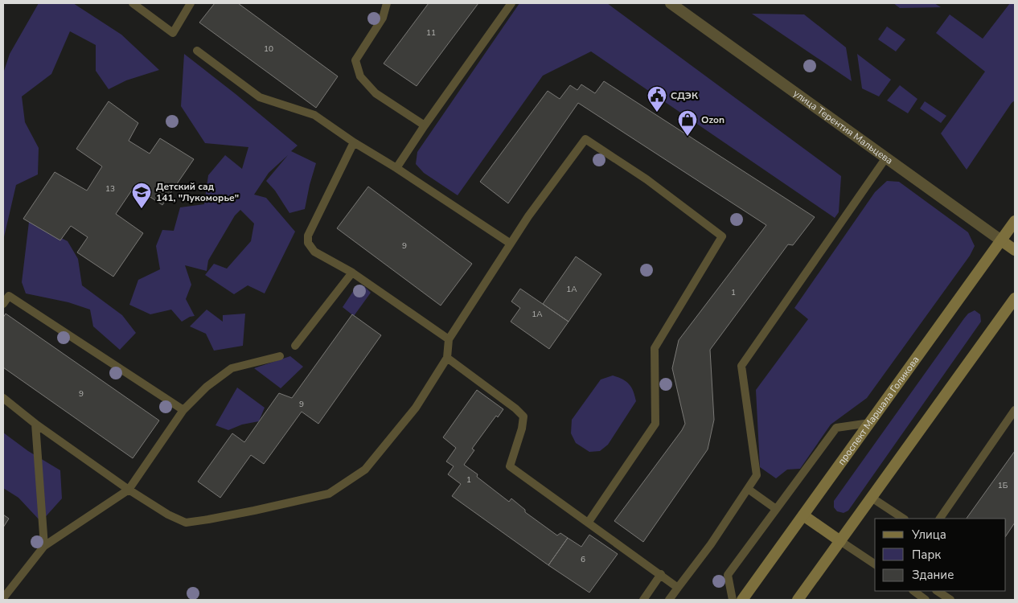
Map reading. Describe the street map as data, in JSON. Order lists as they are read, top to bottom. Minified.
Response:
{"streets":{"main road":["улица Терентия Мальцева","проспект Маршала Голикова"]},"crossings":[["улица Терентия Мальцева","проспект Маршала Голикова"]],"places":{"public building":["СДЭК"],"shop":["Ozon"],"school or university":["Детский сад 141, \"Лукоморье\""]},"house_numbers":["11","10","13","9","1А","1","1А","9","9","1","1Б","6"],"legend":["Улица","Парк","Здание"]}
